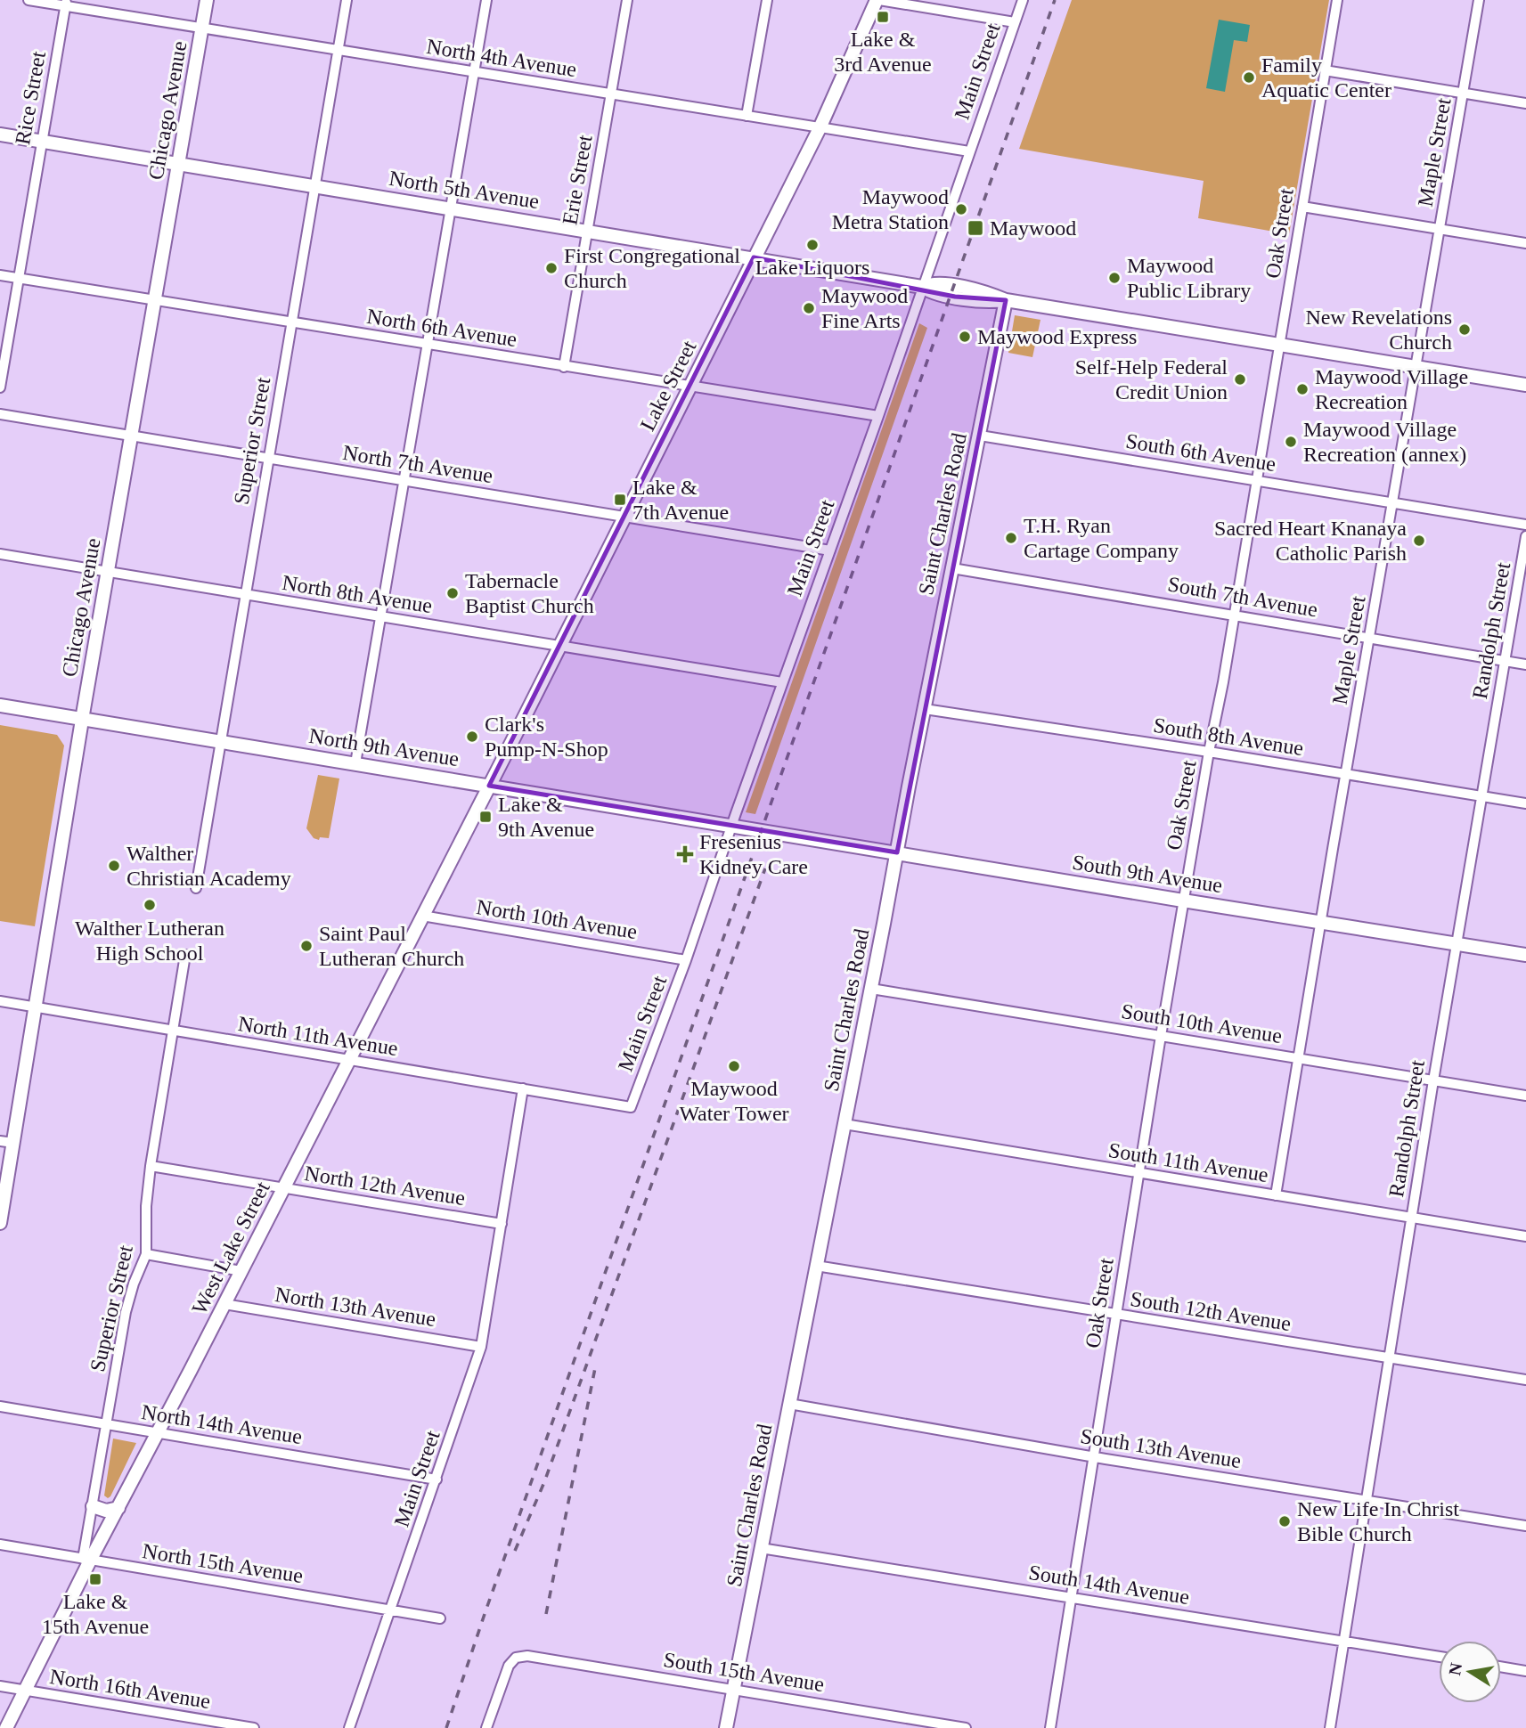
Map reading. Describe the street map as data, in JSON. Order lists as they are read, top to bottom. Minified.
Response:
{"streets":{"main road":["Chicago Avenue","North 5th Avenue","Lake Street","Saint Charles Road","North 9th Avenue","South 9th Avenue","West Lake Street"],"street":["North 4th Avenue","Main Street","Rice Street","Maple Street","Erie Street","Oak Street","North 6th Avenue","Superior Street","South 6th Avenue","North 7th Avenue","North 8th Avenue","South 7th Avenue","Randolph Street","South 8th Avenue","North 10th Avenue","South 10th Avenue","North 11th Avenue","South 11th Avenue","North 12th Avenue","North 13th Avenue","South 12th Avenue","North 14th Avenue","South 13th Avenue","North 15th Avenue","South 14th Avenue","South 15th Avenue","North 16th Avenue"]},"crossings":[["North 4th Avenue","Main Street"],["North 4th Avenue","Rice Street"],["North 4th Avenue","Chicago Avenue"],["North 4th Avenue","Erie Street"],["North 4th Avenue","Lake Street"],["North 4th Avenue","Superior Street"],["Main Street","North 5th Avenue"],["Main Street","North 6th Avenue"],["Main Street","North 7th Avenue"],["Main Street","North 8th Avenue"],["Main Street","North 9th Avenue"],["Main Street","North 10th Avenue"],["Main Street","North 11th Avenue"],["Main Street","North 12th Avenue"],["Main Street","North 13th Avenue"],["Main Street","North 14th Avenue"],["Main Street","North 15th Avenue"],["Rice Street","North 5th Avenue"],["Rice Street","North 6th Avenue"],["Chicago Avenue","North 5th Avenue"],["Chicago Avenue","North 6th Avenue"],["Chicago Avenue","North 7th Avenue"],["Chicago Avenue","North 8th Avenue"],["Chicago Avenue","North 9th Avenue"],["Chicago Avenue","North 11th Avenue"],["Maple Street","North 5th Avenue"],["Maple Street","South 6th Avenue"],["Maple Street","South 7th Avenue"],["Maple Street","South 8th Avenue"],["Maple Street","South 9th Avenue"],["Maple Street","South 10th Avenue"],["Maple Street","South 11th Avenue"],["Erie Street","North 5th Avenue"],["Erie Street","North 6th Avenue"],["North 5th Avenue","Oak Street"],["North 5th Avenue","Lake Street"],["North 5th Avenue","Superior Street"],["North 5th Avenue","Saint Charles Road"],["Oak Street","South 6th Avenue"],["Oak Street","South 7th Avenue"],["Oak Street","South 8th Avenue"],["Oak Street","South 9th Avenue"],["Oak Street","South 10th Avenue"],["Oak Street","South 11th Avenue"],["Oak Street","South 12th Avenue"],["Oak Street","South 13th Avenue"],["Oak Street","South 14th Avenue"],["North 6th Avenue","Lake Street"],["North 6th Avenue","Superior Street"],["Lake Street","North 7th Avenue"],["Lake Street","North 8th Avenue"],["Lake Street","North 9th Avenue"],["Lake Street","West Lake Street"],["Superior Street","North 7th Avenue"],["Superior Street","North 8th Avenue"],["Superior Street","North 9th Avenue"],["Superior Street","North 11th Avenue"],["Superior Street","North 12th Avenue"],["Superior Street","West Lake Street"],["Superior Street","North 14th Avenue"],["Superior Street","North 15th Avenue"],["South 6th Avenue","Saint Charles Road"],["Saint Charles Road","South 7th Avenue"],["Saint Charles Road","South 8th Avenue"],["Saint Charles Road","South 9th Avenue"],["Saint Charles Road","South 10th Avenue"],["Saint Charles Road","South 11th Avenue"],["Saint Charles Road","South 12th Avenue"],["Saint Charles Road","South 13th Avenue"],["Saint Charles Road","South 14th Avenue"],["Saint Charles Road","South 15th Avenue"],["South 7th Avenue","Randolph Street"],["Randolph Street","South 8th Avenue"],["Randolph Street","South 9th Avenue"],["Randolph Street","South 10th Avenue"],["Randolph Street","South 11th Avenue"],["Randolph Street","South 12th Avenue"],["Randolph Street","South 13th Avenue"],["Randolph Street","South 14th Avenue"],["North 9th Avenue","South 9th Avenue"],["North 9th Avenue","West Lake Street"],["North 10th Avenue","West Lake Street"],["North 11th Avenue","West Lake Street"],["North 12th Avenue","West Lake Street"],["West Lake Street","North 13th Avenue"],["West Lake Street","North 14th Avenue"],["West Lake Street","North 15th Avenue"],["West Lake Street","North 16th Avenue"]],"places":{"transit":["Lake & 3rd Avenue","Maywood","Lake & 7th Avenue","Lake & 9th Avenue","Lake & 15th Avenue"],"other":["Family Aquatic Center","Maywood Metra Station","Lake Liquors","First Congregational Church","Maywood Public Library","Maywood Fine Arts","New Revelations Church","Maywood Express","Self-Help Federal Credit Union","Maywood Village Recreation","Maywood Village Recreation (annex)","T.H. Ryan Cartage Company","Sacred Heart Knanaya Catholic Parish","Tabernacle Baptist Church","Clark's Pump-N-Shop","Walther Christian Academy","Walther Lutheran High School","Saint Paul Lutheran Church","Maywood Water Tower","New Life In Christ Bible Church"],"health":["Fresenius Kidney Care"]},"north":"left"}
